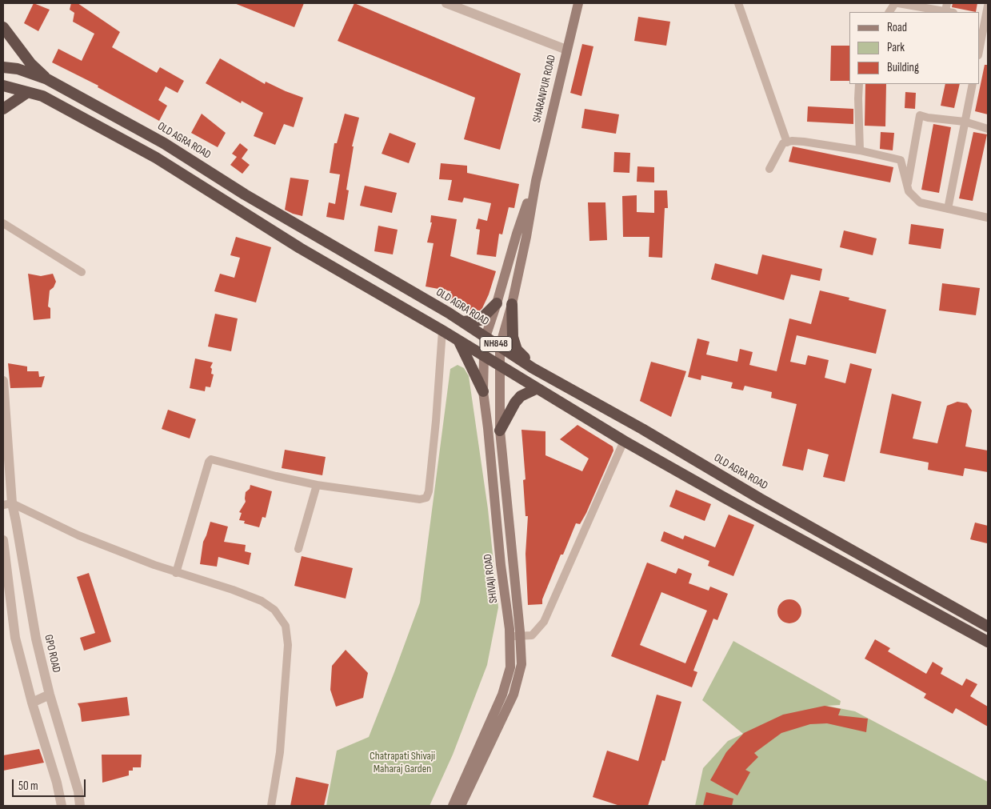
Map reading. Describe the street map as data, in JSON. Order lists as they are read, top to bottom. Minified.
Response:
{"streets":{"highway":["OLD AGRA ROAD","NH848"],"main road":["SHARANPUR ROAD","SHIVAJI ROAD"],"street":["GPO ROAD"]},"crossings":[["SHARANPUR ROAD","OLD AGRA ROAD"],["SHARANPUR ROAD","SHIVAJI ROAD"],["OLD AGRA ROAD","SHIVAJI ROAD"],["NH848","SHIVAJI ROAD"]],"parks":["Chatrapati Shivaji Maharaj Garden"],"legend":["Road","Park","Building"],"scale_bar":"50 m"}
